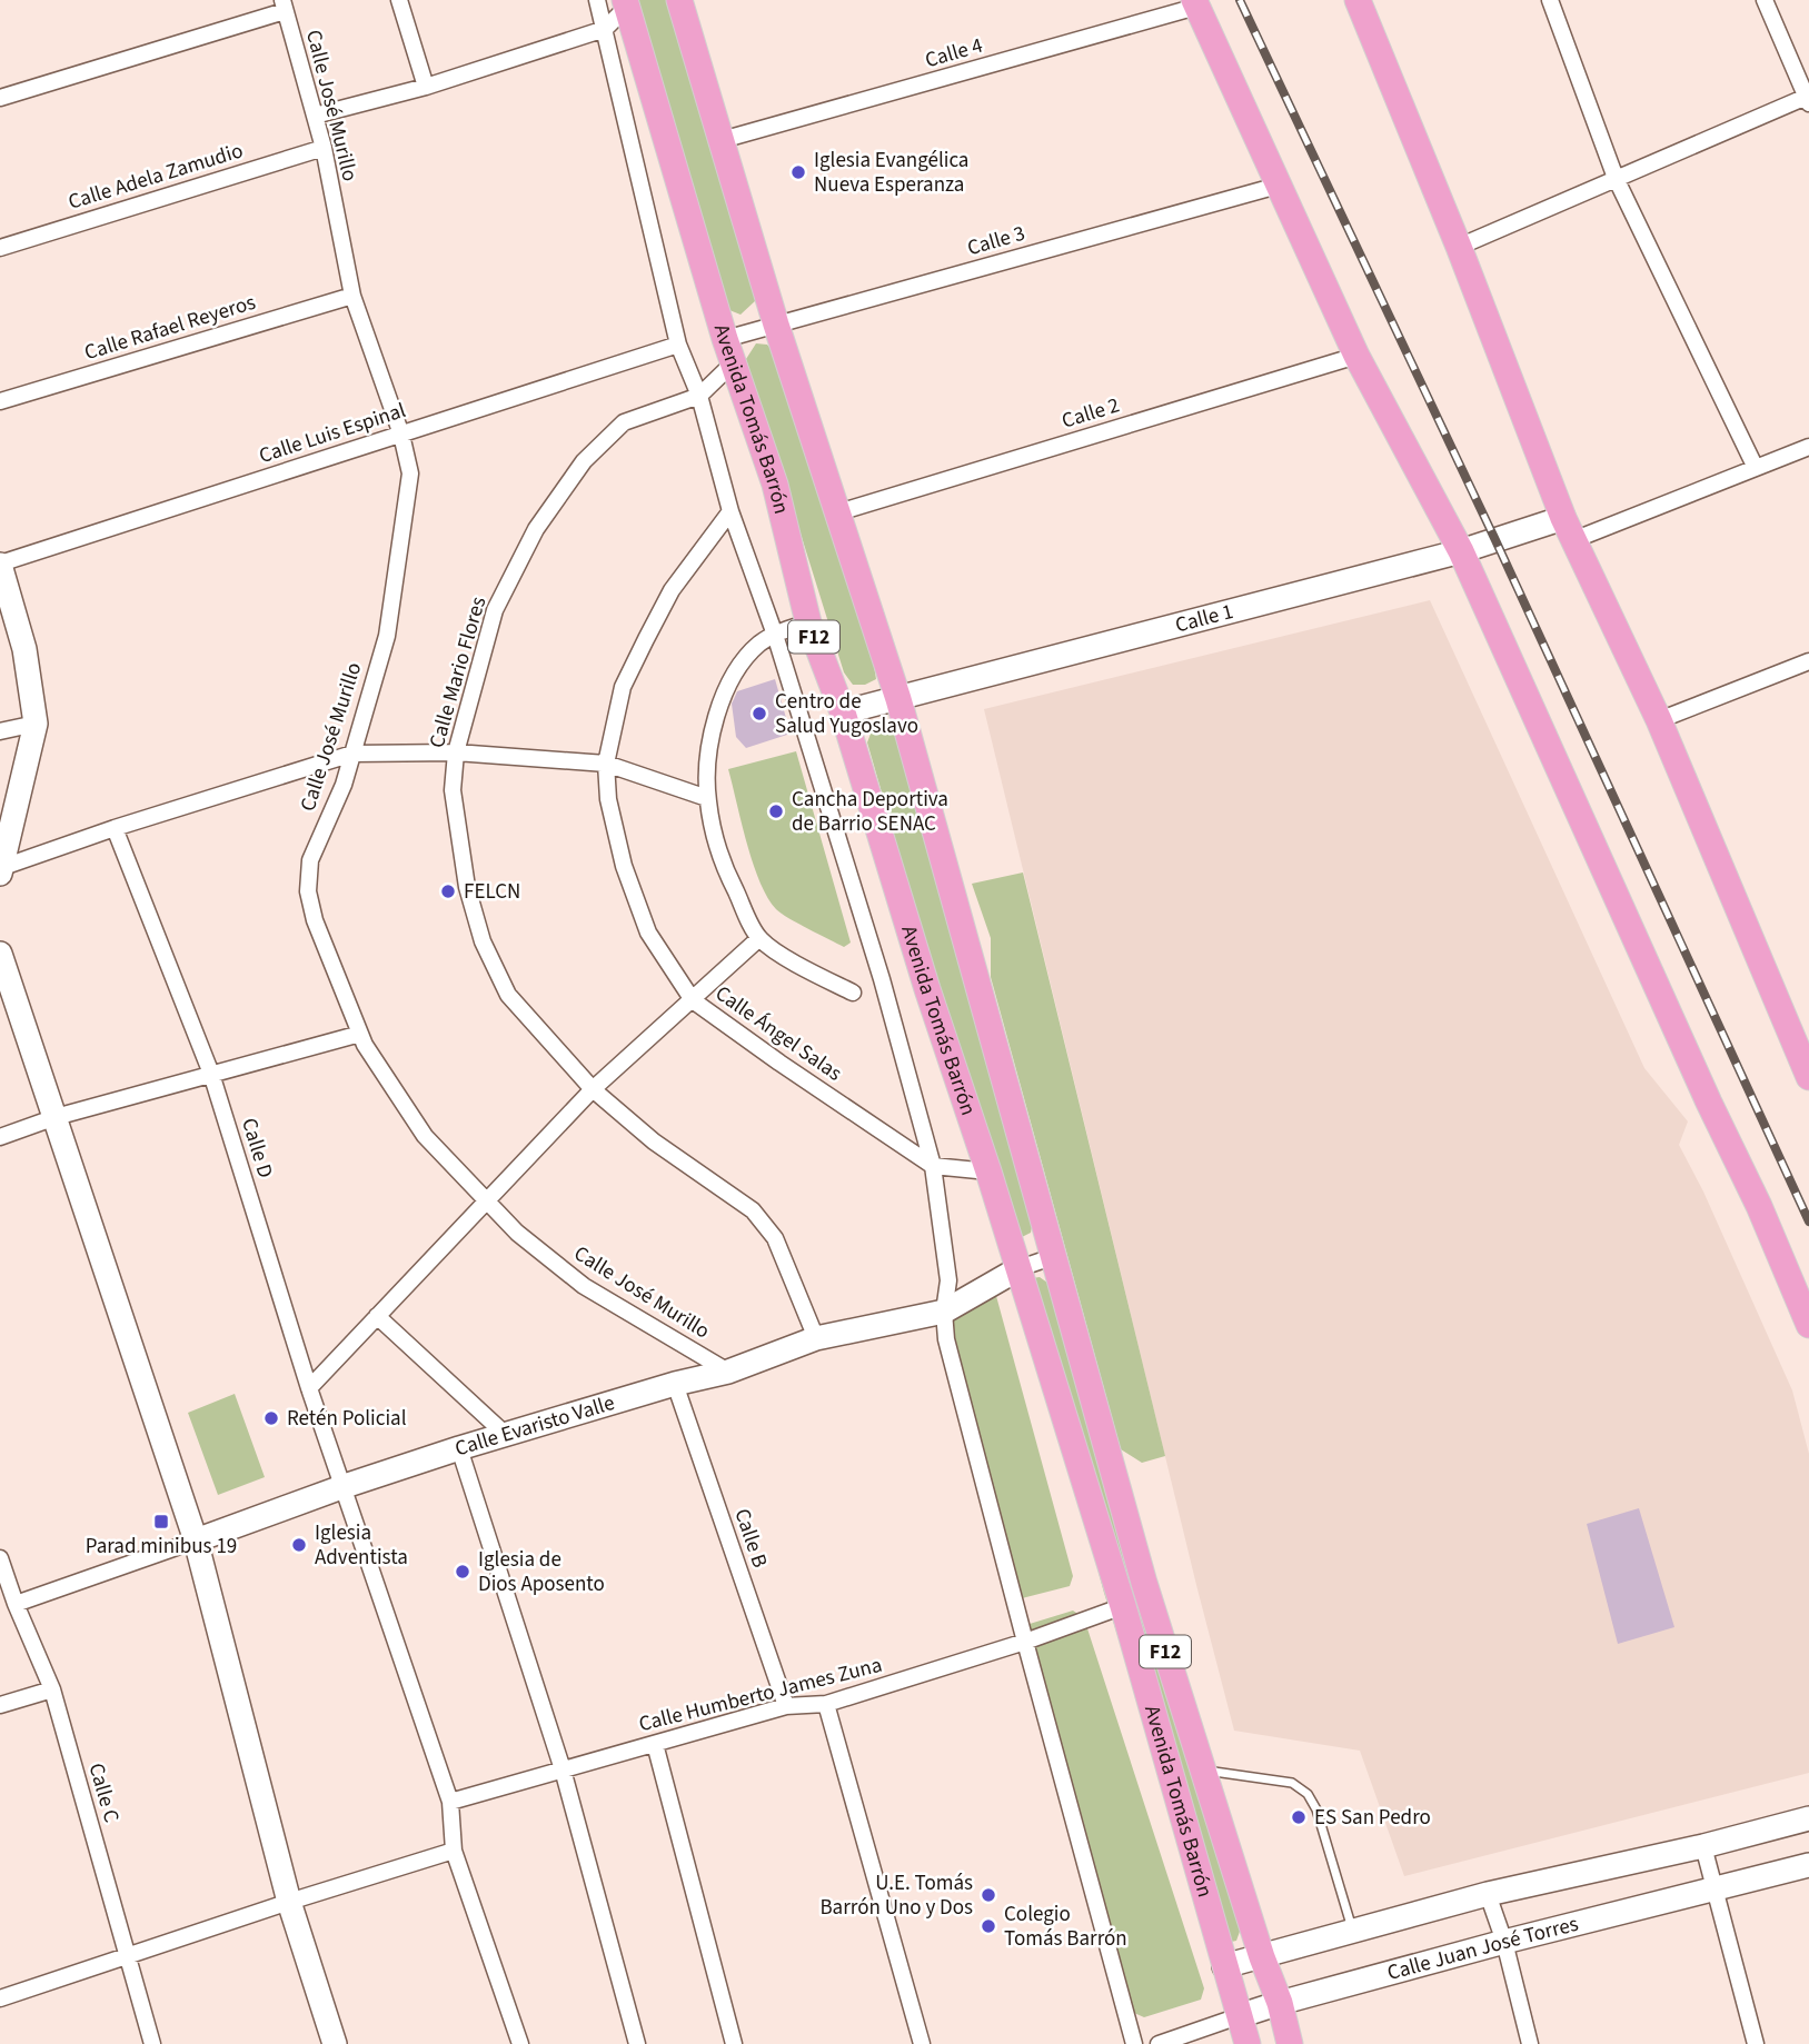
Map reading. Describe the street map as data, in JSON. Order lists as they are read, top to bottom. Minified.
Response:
{"streets":{"main road":["Avenida Tomás Barrón","F12"],"street":["Calle 4","Calle José Murillo","Calle Adela Zamudio","Calle 3","Calle Rafael Reyeros","Calle 2","Calle Luis Espinal","Calle 1","Calle Mario Flores","Calle Ángel Salas","Calle D","Calle Evaristo Valle","Calle B","Calle Humberto James Zuna","Calle C","Calle Juan José Torres"]},"crossings":[["Calle 4","Avenida Tomás Barrón"],["Calle José Murillo","Calle Adela Zamudio"],["Calle José Murillo","Calle Rafael Reyeros"],["Calle José Murillo","Calle Luis Espinal"],["Calle José Murillo","Calle Evaristo Valle"],["Calle 3","Avenida Tomás Barrón"],["Calle 3","Calle Mario Flores"],["Calle 2","Avenida Tomás Barrón"],["Avenida Tomás Barrón","Calle 1"],["Avenida Tomás Barrón","Calle Mario Flores"],["Avenida Tomás Barrón","Calle Ángel Salas"],["Avenida Tomás Barrón","Calle Evaristo Valle"],["Avenida Tomás Barrón","Calle Humberto James Zuna"],["Avenida Tomás Barrón","Calle Juan José Torres"],["Calle Mario Flores","Calle Evaristo Valle"],["Calle D","Calle Evaristo Valle"],["Calle D","Calle Humberto James Zuna"],["Calle Evaristo Valle","Calle B"],["Calle Evaristo Valle","Calle C"],["Calle B","Calle Humberto James Zuna"]],"places":{"other":["Iglesia Evangélica Nueva Esperanza","Centro de Salud Yugoslavo","Cancha Deportiva de Barrio SENAC","FELCN","Retén Policial","Iglesia Adventista","Iglesia de Dios Aposento","ES San Pedro","U.E. Tomás Barrón Uno y Dos","Colegio Tomás Barrón"],"transit":["Parad minibus 19"]}}
